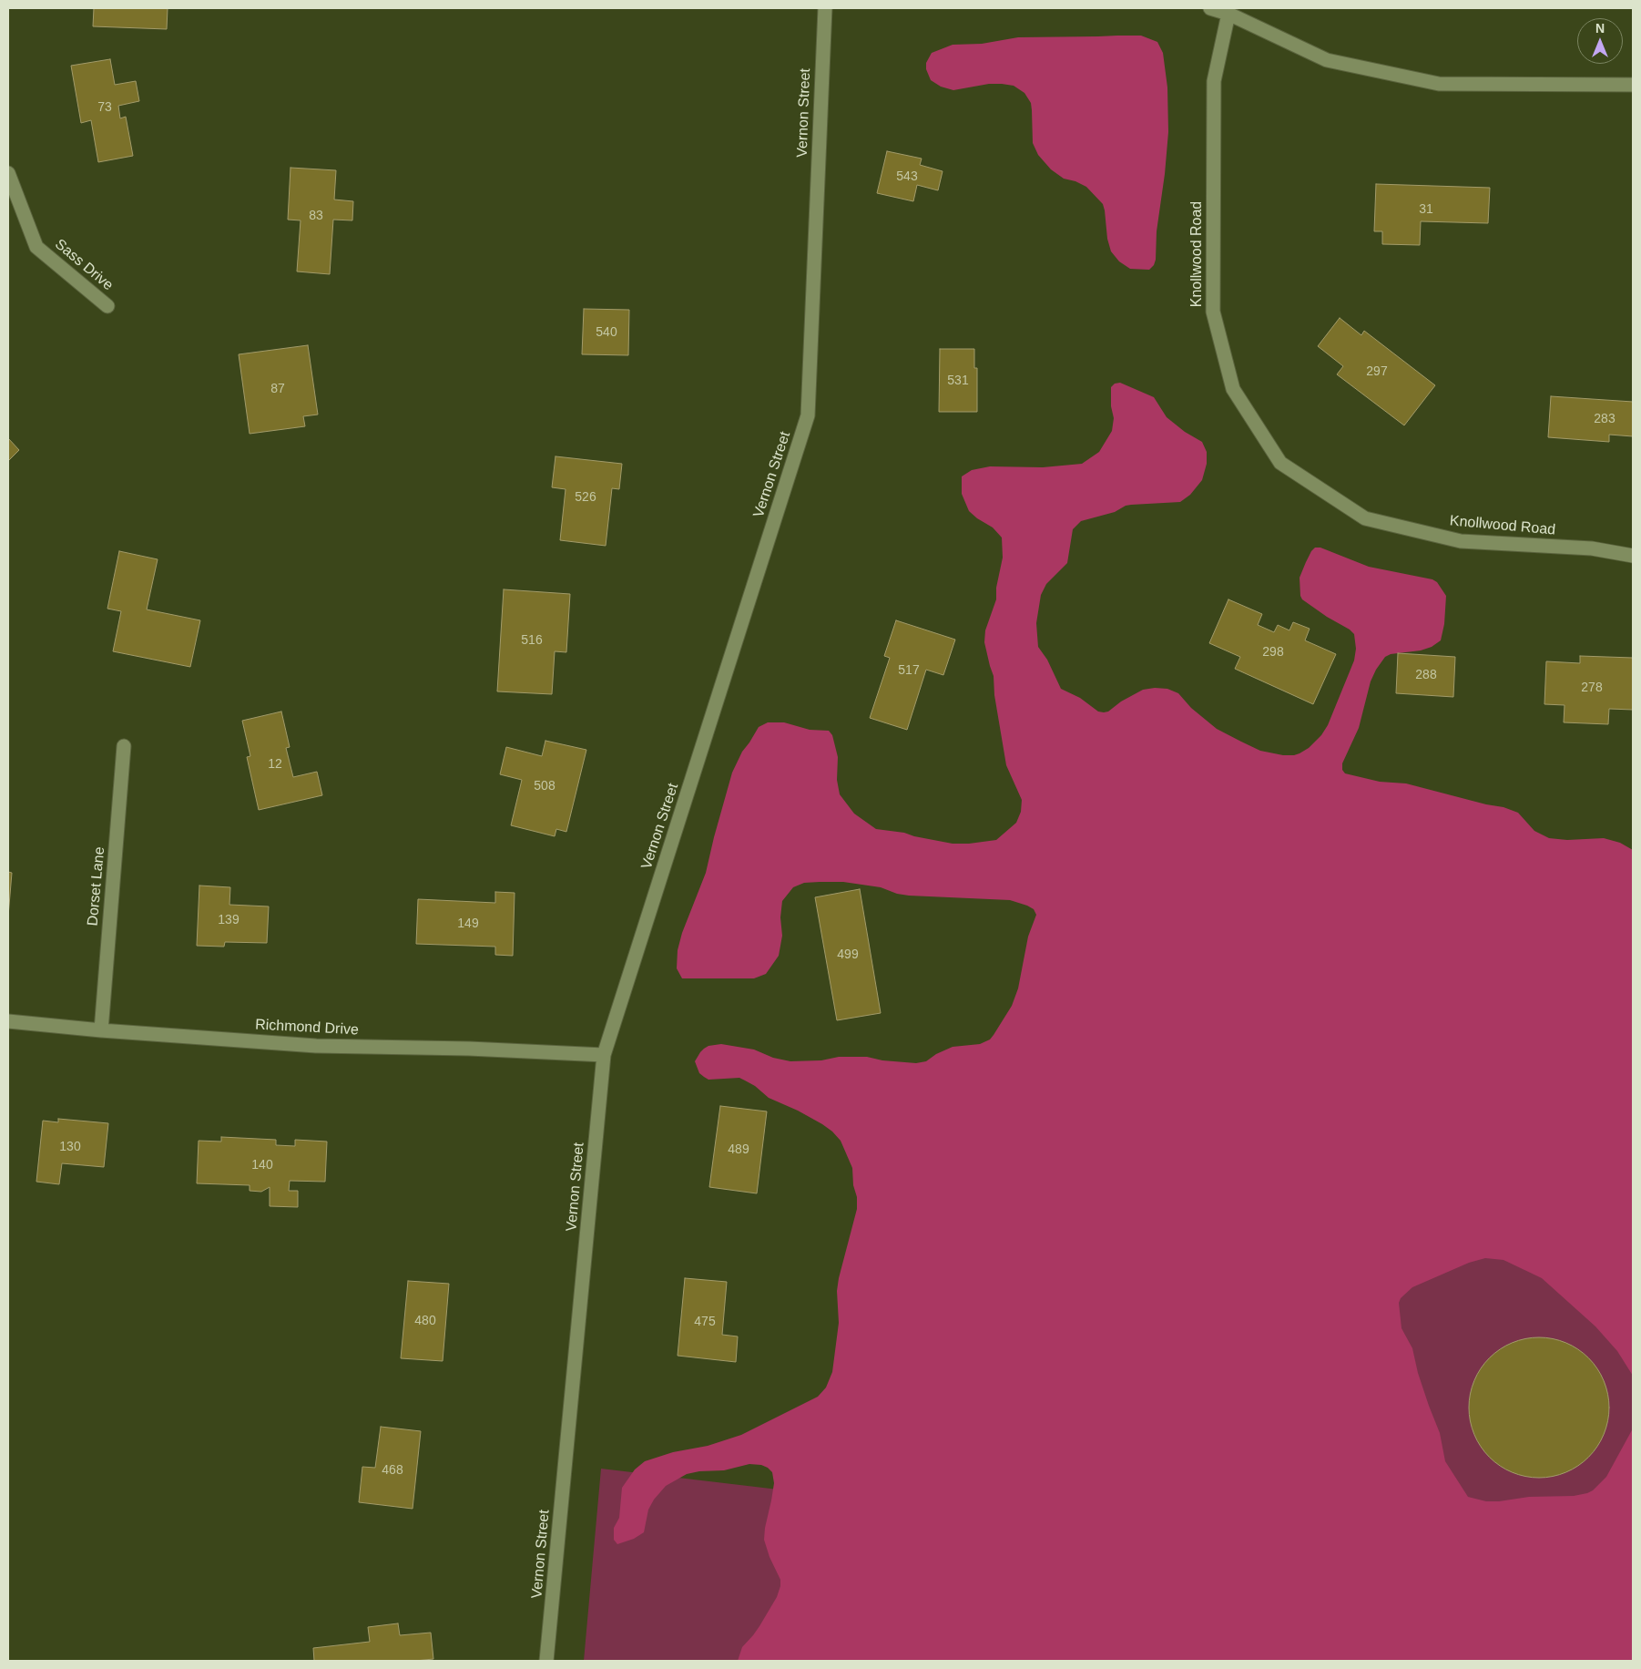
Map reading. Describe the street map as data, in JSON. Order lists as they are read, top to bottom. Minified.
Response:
{"streets":{"street":["Vernon Street","Knollwood Road","Sass Drive","Dorset Lane","Richmond Drive"]},"crossings":[["Vernon Street","Richmond Drive"],["Dorset Lane","Richmond Drive"]],"house_numbers":["73","543","31","83","540","297","531","87","283","526","516","298","517","288","278","12","508","139","149","499","130","489","140","480","475","468"],"north":"top"}
